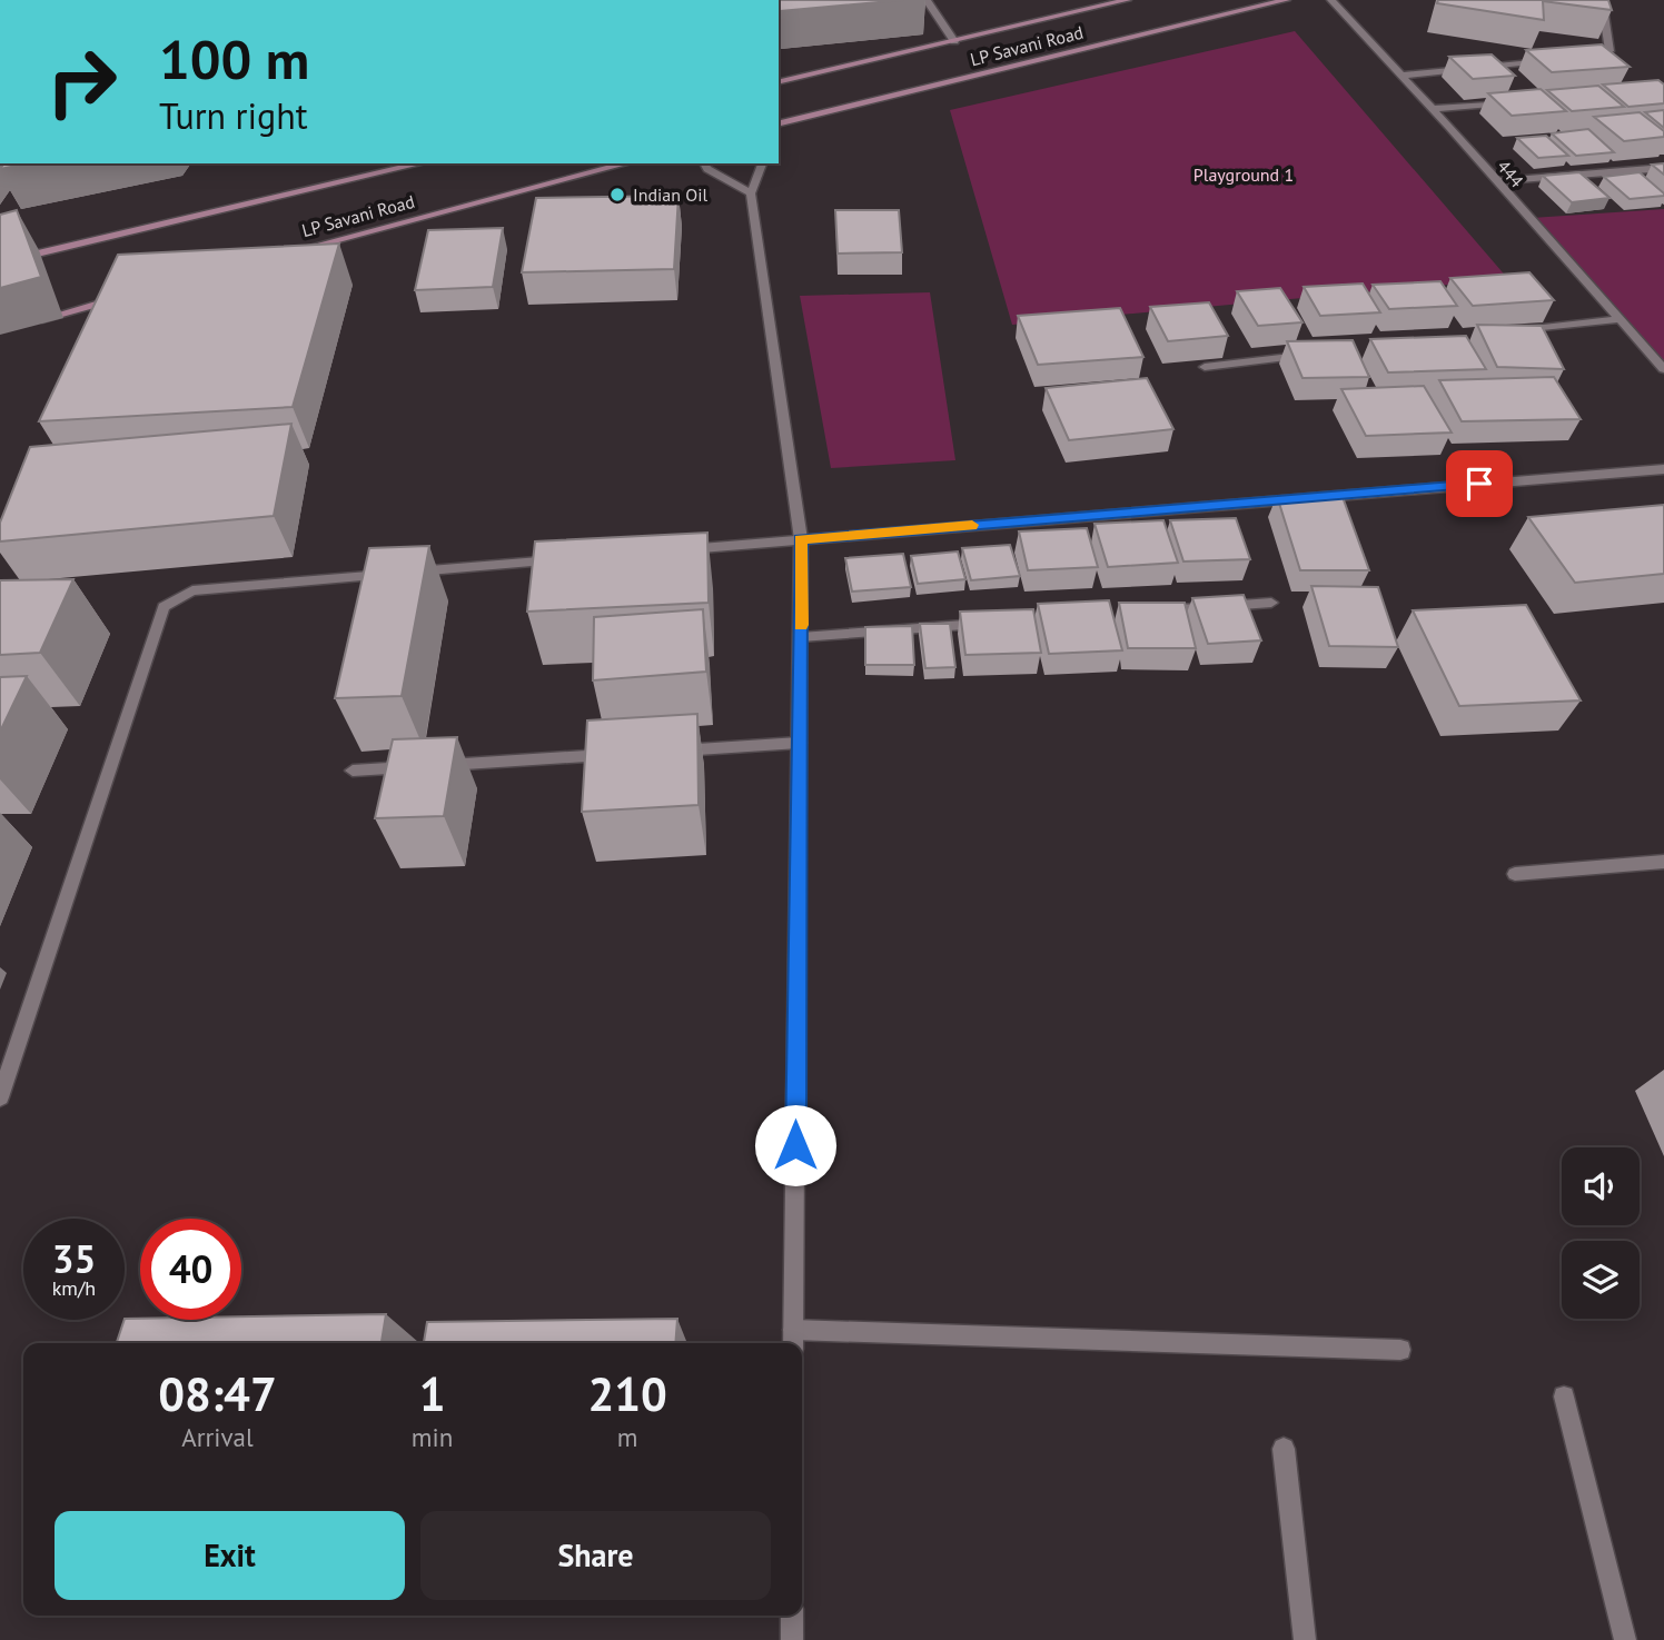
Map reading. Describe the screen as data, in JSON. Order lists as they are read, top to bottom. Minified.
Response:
{"streets":{"main road":["LP Savani Road"],"street":["444"]},"parks":["Playground 1"],"places":["Indian Oil"],"page":{"turn":["100 m","Turn right"],"speed":"35 km/h","limit":"40","eta":["08:47","Arrival","1","min","210","m"],"buttons":["Exit","Share"]}}
